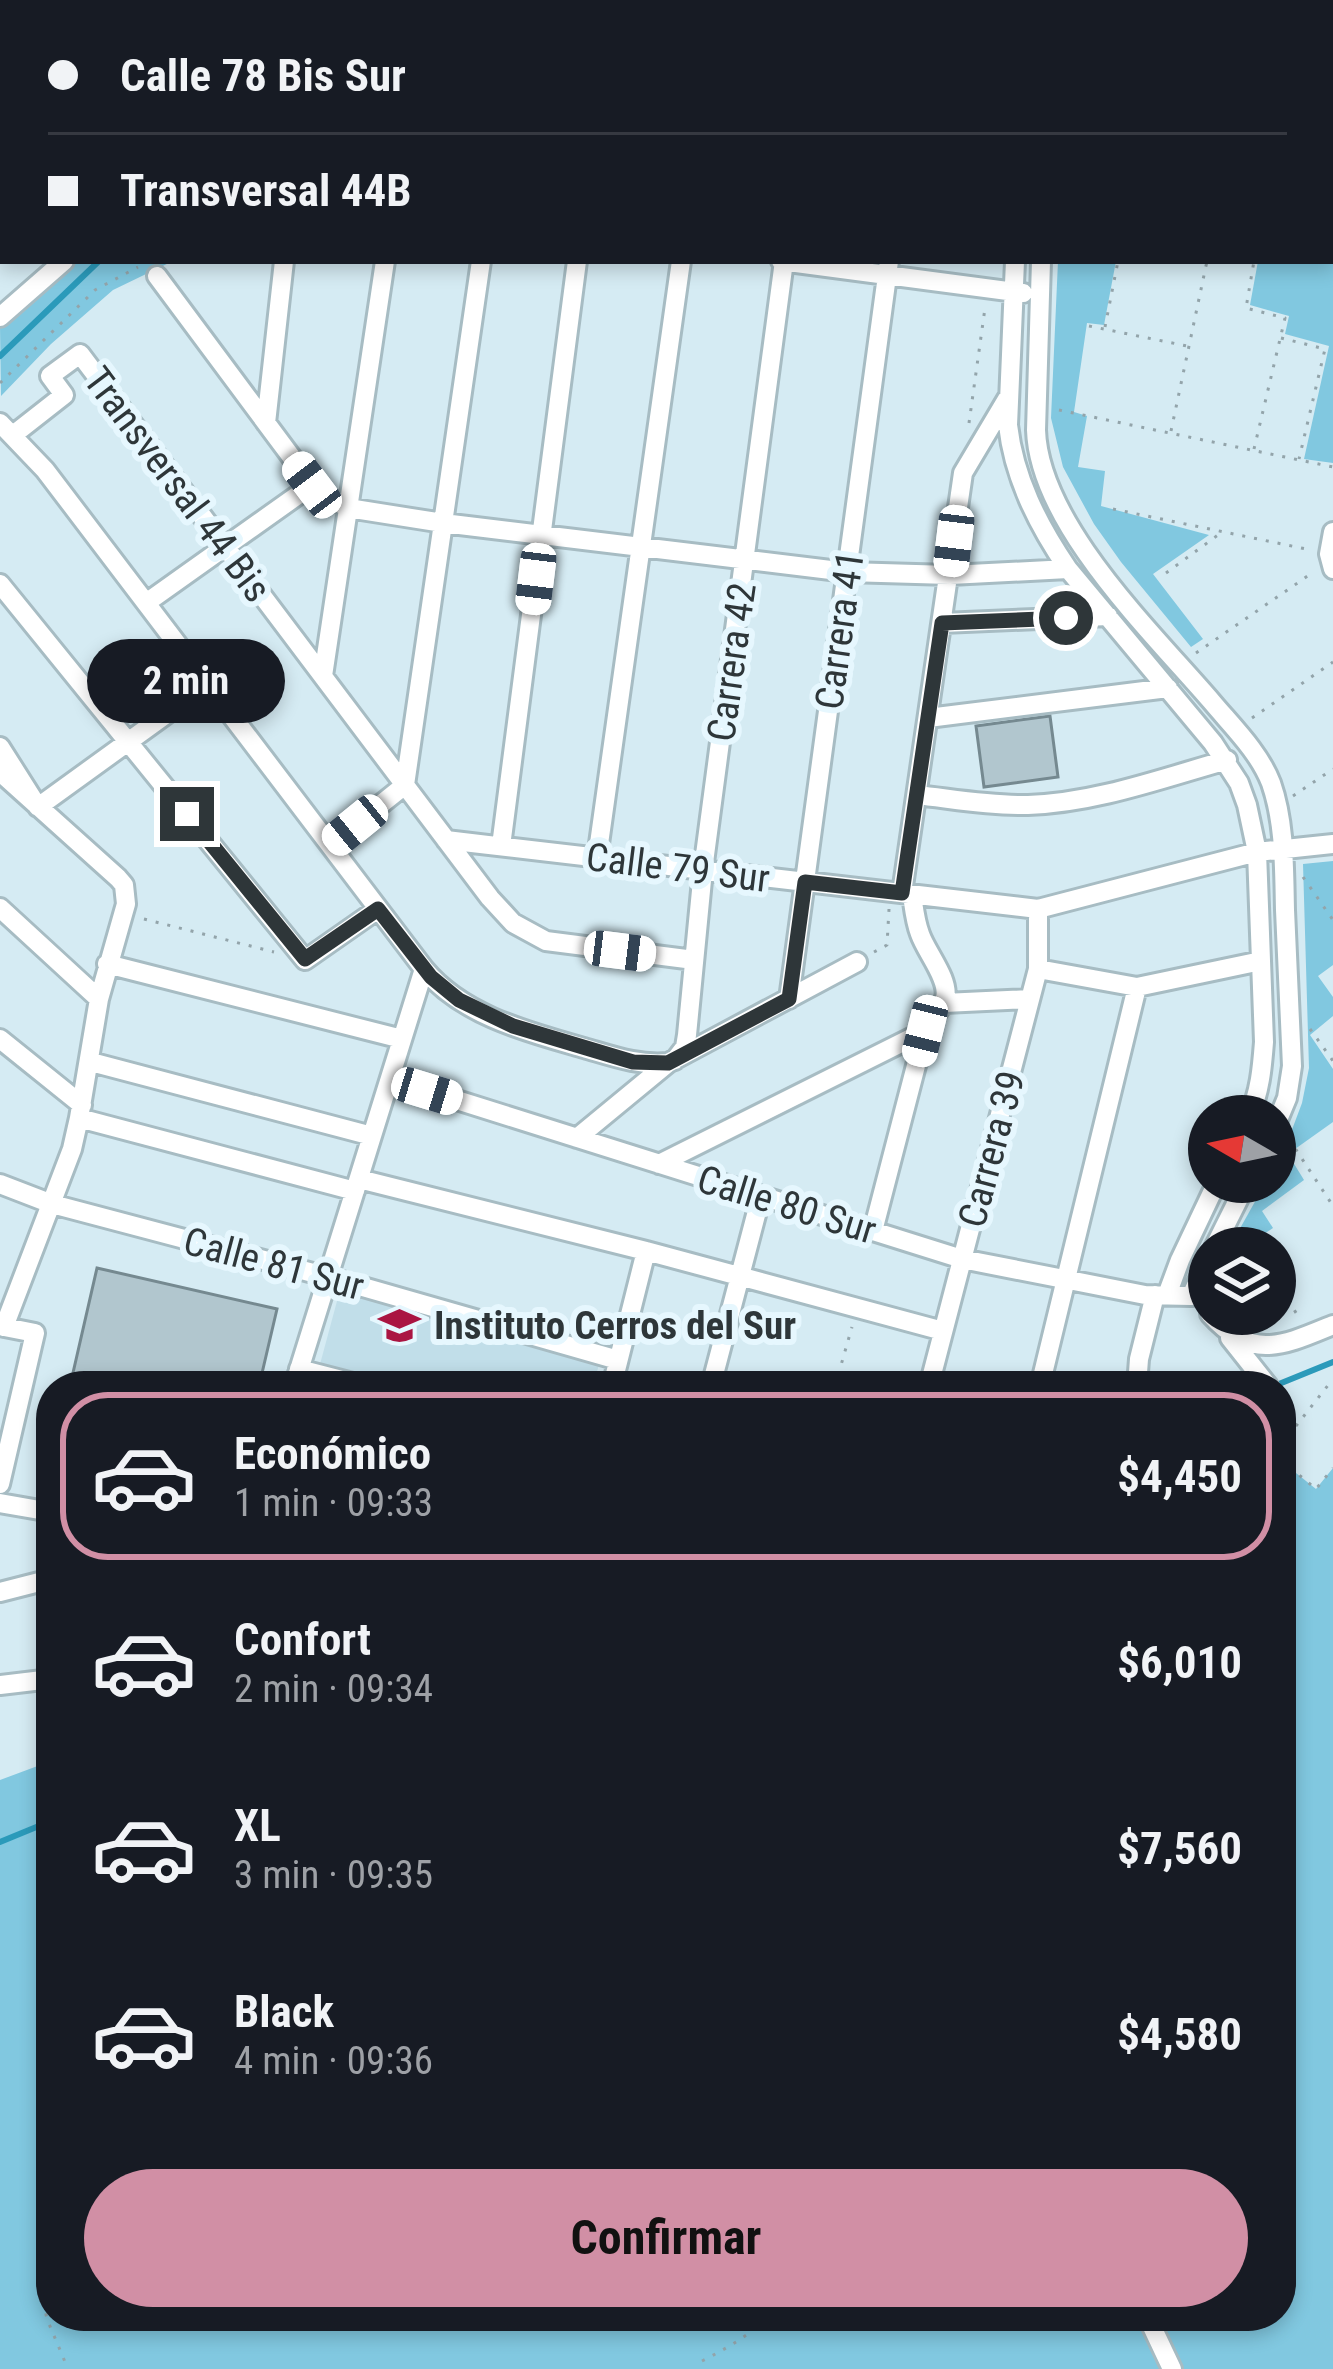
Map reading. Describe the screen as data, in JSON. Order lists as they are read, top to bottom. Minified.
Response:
{"streets":{"street":["Transversal 44 Bis","Carrera 41","Carrera 42","Calle 79 Sur","Carrera 39","Calle 80 Sur","Calle 81 Sur"]},"crossings":[["Transversal 44 Bis","Carrera 42"],["Transversal 44 Bis","Calle 79 Sur"],["Carrera 41","Calle 79 Sur"],["Carrera 42","Calle 79 Sur"],["Calle 79 Sur","Carrera 39"],["Carrera 39","Calle 80 Sur"]],"places":{"school or university":["Instituto Cerros del Sur"]},"north":"left","page":{"banner":["Calle 78 Bis Sur","Transversal 44B"],"bubble":"2 min","list":[{"name":"Económico","note":"1 min · 09:33","value":"$4,450"},{"name":"Confort","note":"2 min · 09:34","value":"$6,010"},{"name":"XL","note":"3 min · 09:35","value":"$7,560"},{"name":"Black","note":"4 min · 09:36","value":"$4,580"}],"buttons":"Confirmar"}}
